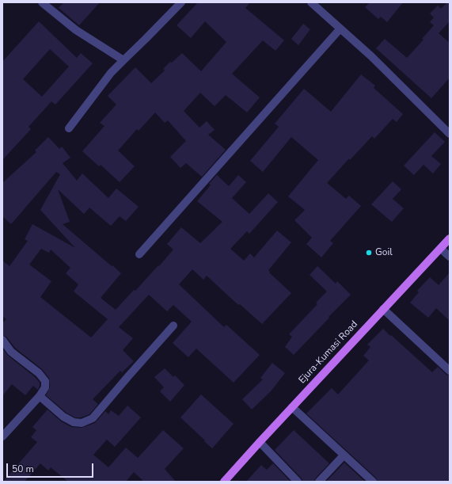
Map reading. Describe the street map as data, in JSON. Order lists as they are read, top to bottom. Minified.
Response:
{"streets":{"main road":["Ejura-Kumasi Road"]},"places":["Goil"],"scale_bar":"50 m"}
